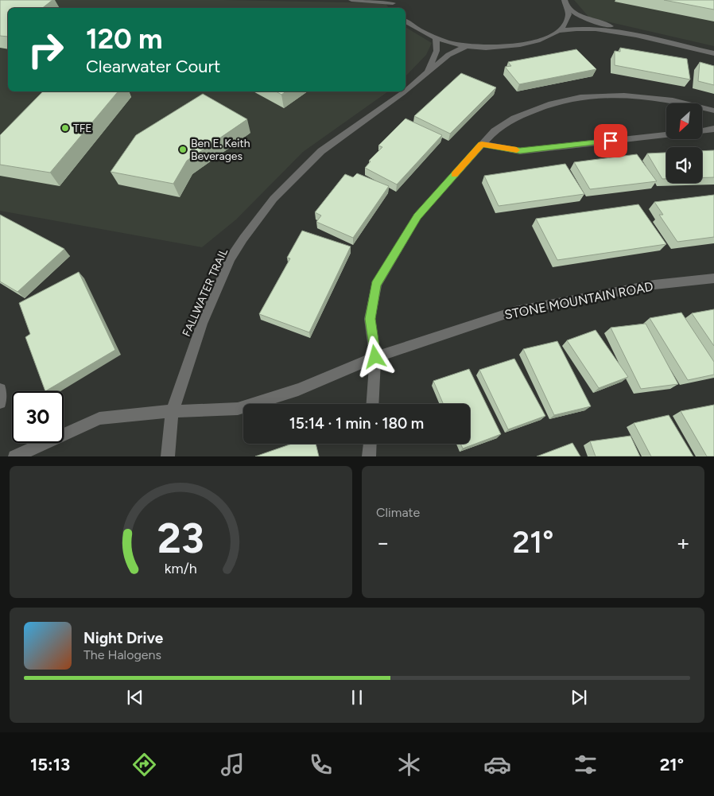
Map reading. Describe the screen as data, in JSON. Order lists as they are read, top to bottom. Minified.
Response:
{"streets":{"street":["FALLWATER TRAIL","STONE MOUNTAIN ROAD"]},"crossings":[["FALLWATER TRAIL","STONE MOUNTAIN ROAD"]],"places":["TFE","Ben E. Keith Beverages"],"north":"bottom left","page":{"turn":["120 m","Clearwater Court"],"limit":"30","trip":"15:14 · 1 min · 180 m","tile":"Climate","heat":["−","21°","+"],"song":["Night Drive","The Halogens"],"tabs":["15:13","21°"],"gauge":["23","km/h"]}}
